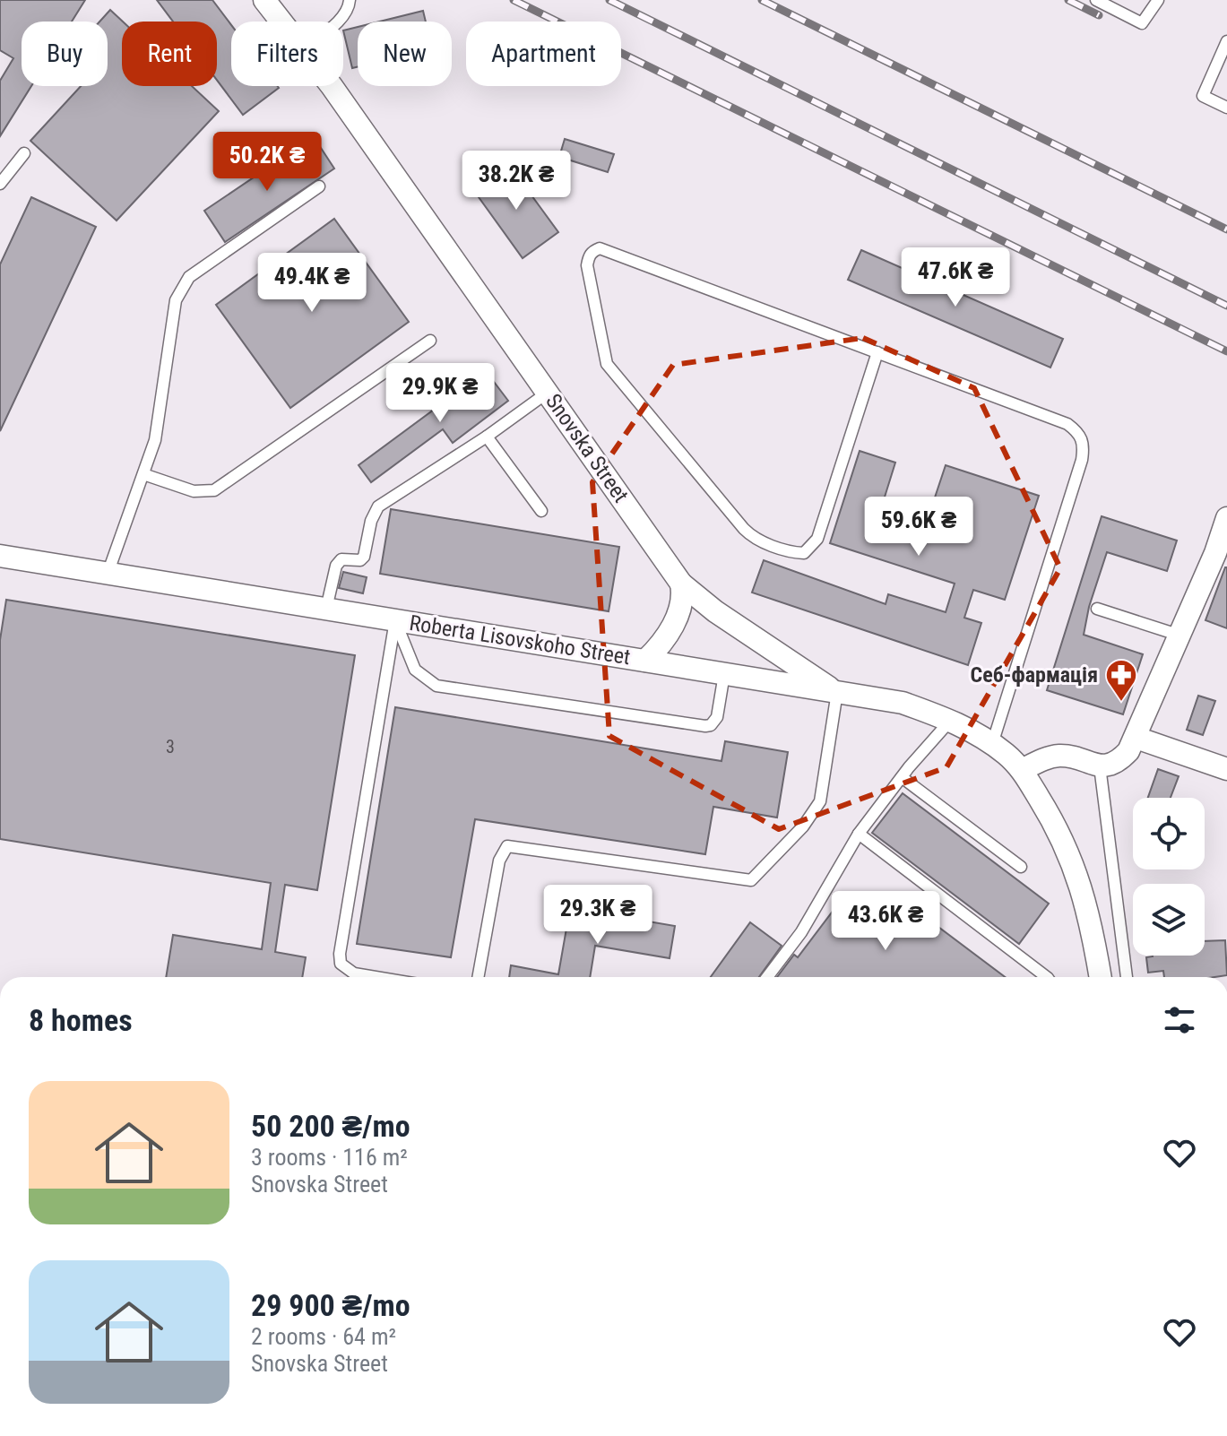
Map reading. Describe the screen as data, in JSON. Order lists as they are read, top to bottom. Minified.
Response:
{"streets":{"street":["Snovska Street","Roberta Lisovskoho Street"]},"crossings":[["Snovska Street","Roberta Lisovskoho Street"]],"places":{"pharmacy":["Себ-фармація"]},"house_numbers":["3"],"page":{"chip":["Buy","Rent","Filters","New","Apartment"],"price":["50.2K ₴","38.2K ₴","47.6K ₴","49.4K ₴","29.9K ₴","59.6K ₴","29.3K ₴","43.6K ₴"],"heading":"8 homes","list":[{"name":"50 200 ₴/mo","note":"3 rooms · 116 m² · Snovska Street"},{"name":"29 900 ₴/mo","note":"2 rooms · 64 m² · Snovska Street"}]}}
